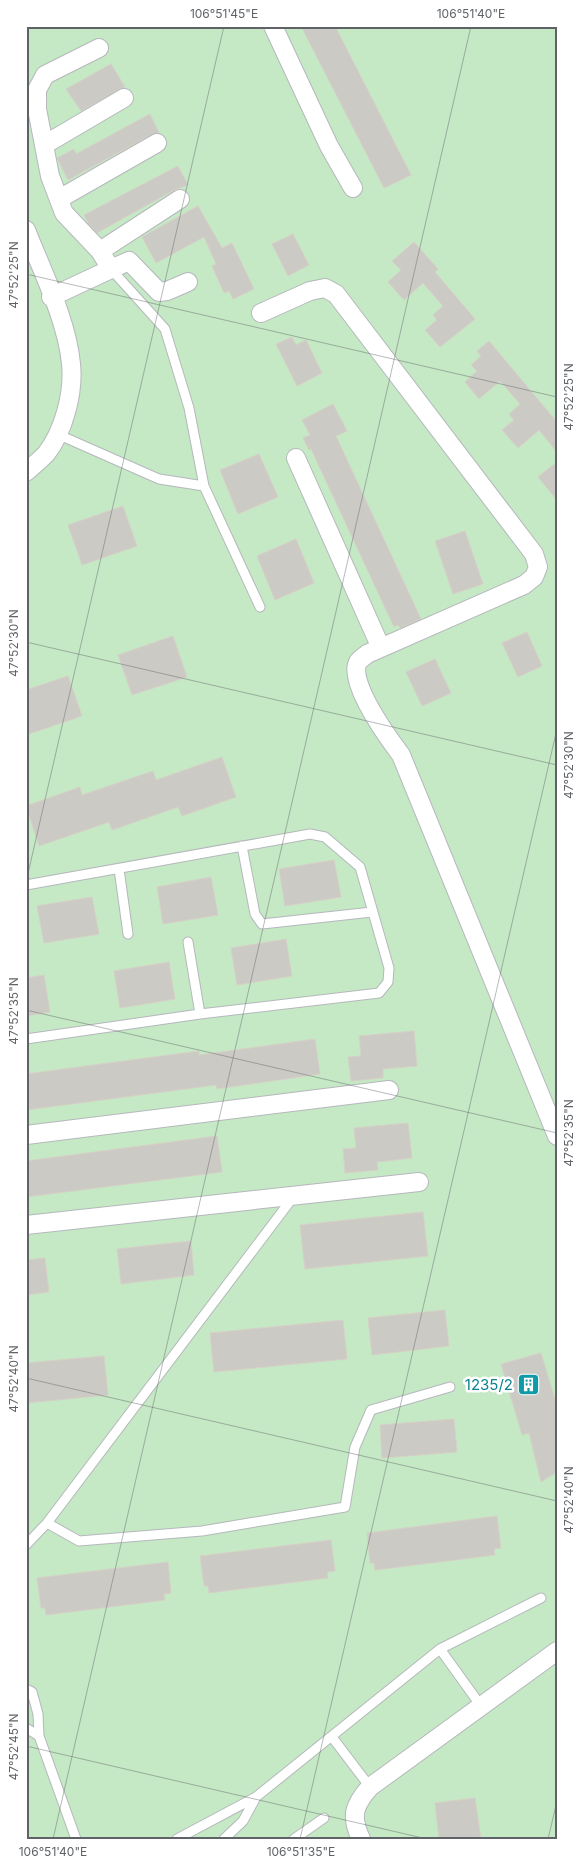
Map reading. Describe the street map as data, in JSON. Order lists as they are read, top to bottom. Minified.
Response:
{"places":{"building":["1235/2"]},"coordinates":["106°51'45\"E","106°51'40\"E","47°52'25\"N","47°52'30\"N","47°52'35\"N","47°52'40\"N","47°52'45\"N","106°51'35\"E"]}
